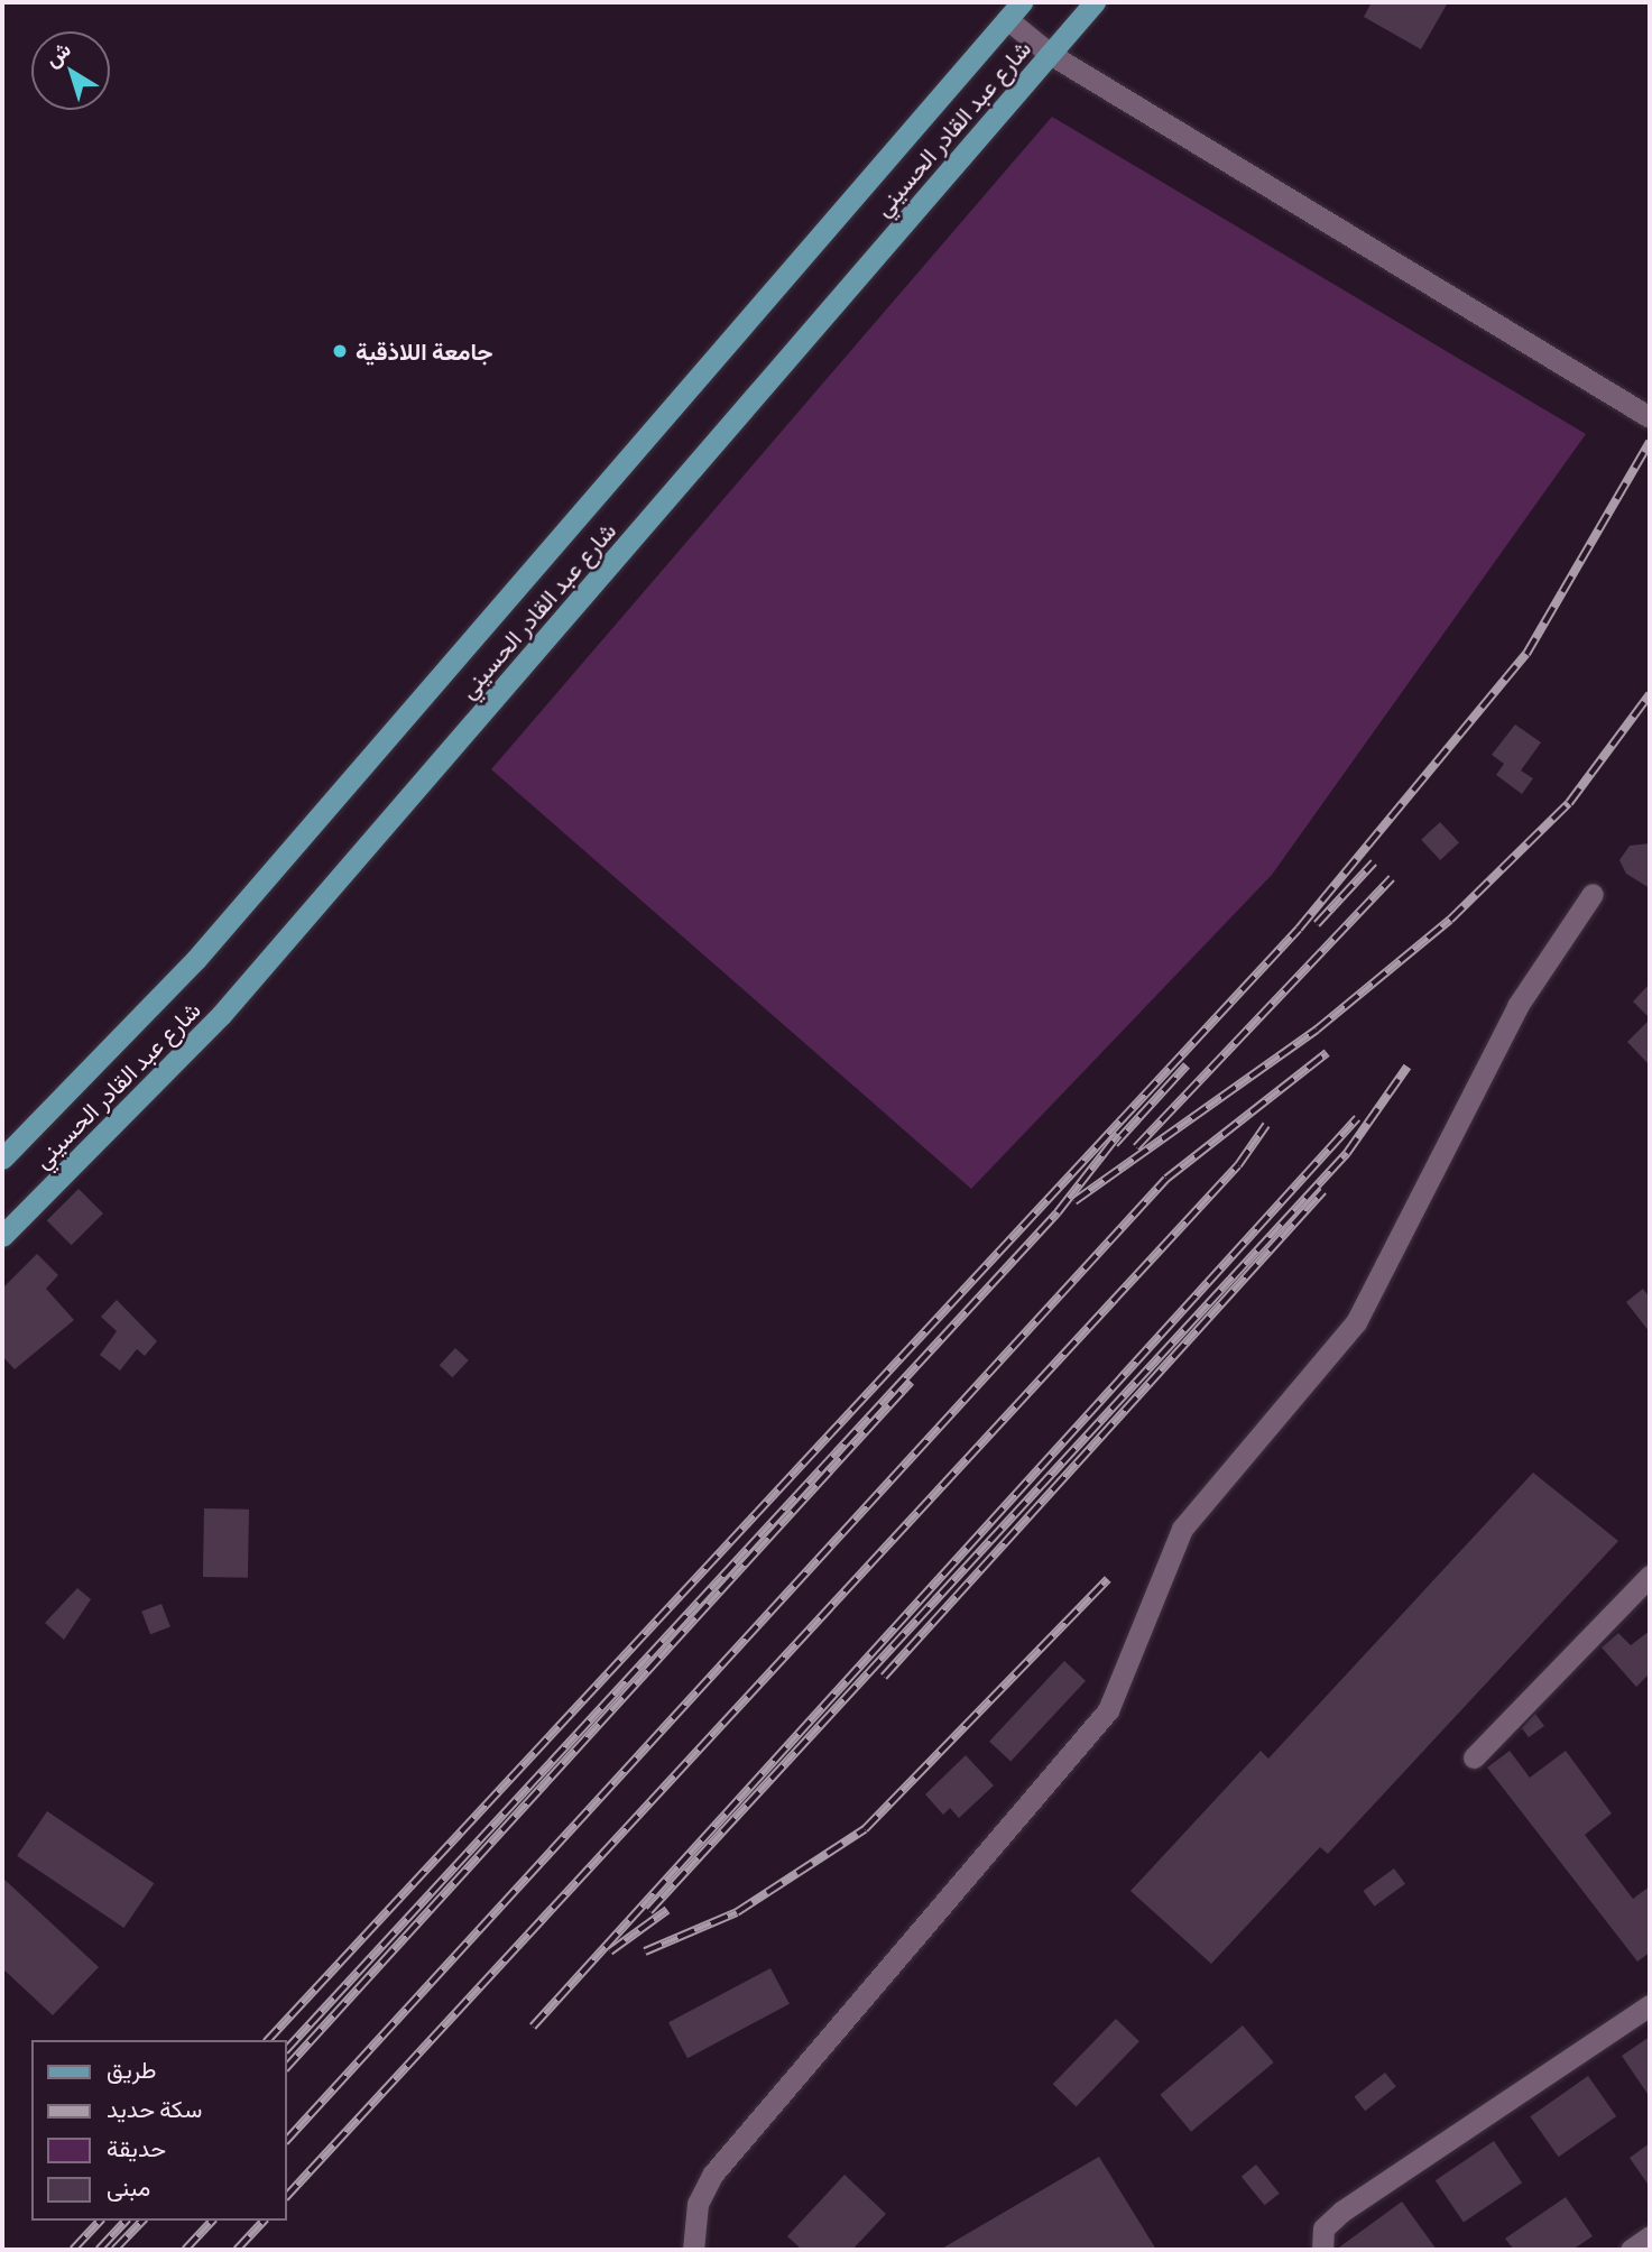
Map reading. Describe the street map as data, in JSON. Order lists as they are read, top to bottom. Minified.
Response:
{"streets":{"main road":["شارع عبد القادر الحسيني"]},"places":["جامعة اللاذقية"],"legend":["طريق","سكة حديد","حديقة","مبنى"],"north":"top left"}
